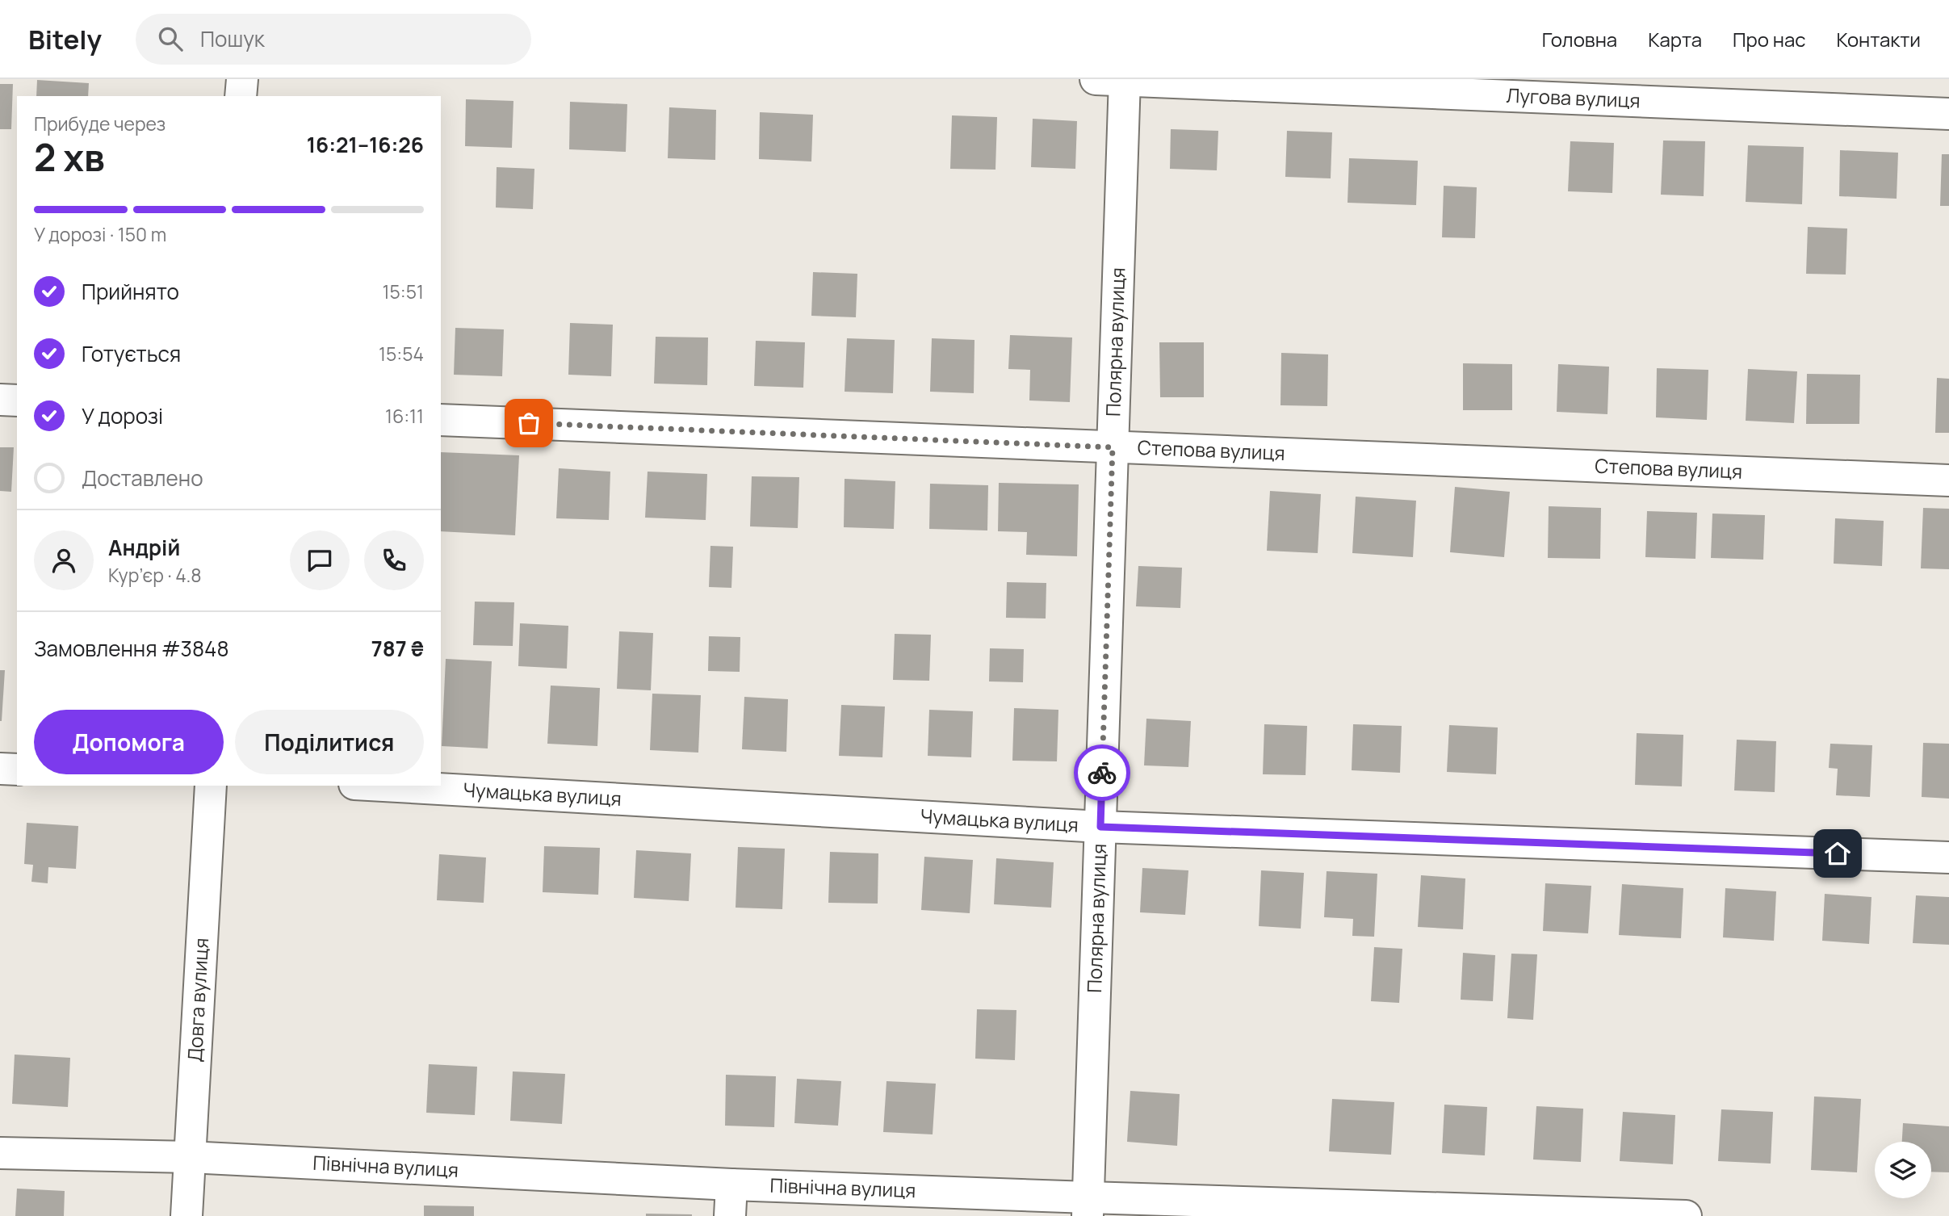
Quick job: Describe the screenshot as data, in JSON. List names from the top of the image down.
{
  "streets": {
    "street": [
      "Лугова вулиця",
      "Полярна вулиця",
      "Степова вулиця",
      "Чумацька вулиця",
      "Довга вулиця",
      "Північна вулиця"
    ]
  },
  "crossings": [
    ["Лугова вулиця", "Полярна вулиця"],
    ["Полярна вулиця", "Степова вулиця"],
    ["Полярна вулиця", "Чумацька вулиця"],
    ["Полярна вулиця", "Північна вулиця"],
    ["Довга вулиця", "Північна вулиця"]
  ],
  "page": {
    "header": "Bitely",
    "search": "Пошук",
    "nav": [
      "Головна",
      "Карта",
      "Про нас",
      "Контакти"
    ],
    "heading": ["2 хв", "Прибуде через", "16:21–16:26"],
    "panel": [
      "Андрій",
      "Кур’єр · 4.8",
      "Замовлення #3848",
      "787 ₴"
    ],
    "bar": "У дорозі · 150 m",
    "list": [
      ["Прийнято", "15:51"],
      ["Готується", "15:54"],
      ["У дорозі", "16:11"],
      "Доставлено"
    ],
    "buttons": ["Допомога", "Поділитися"]
  }
}
